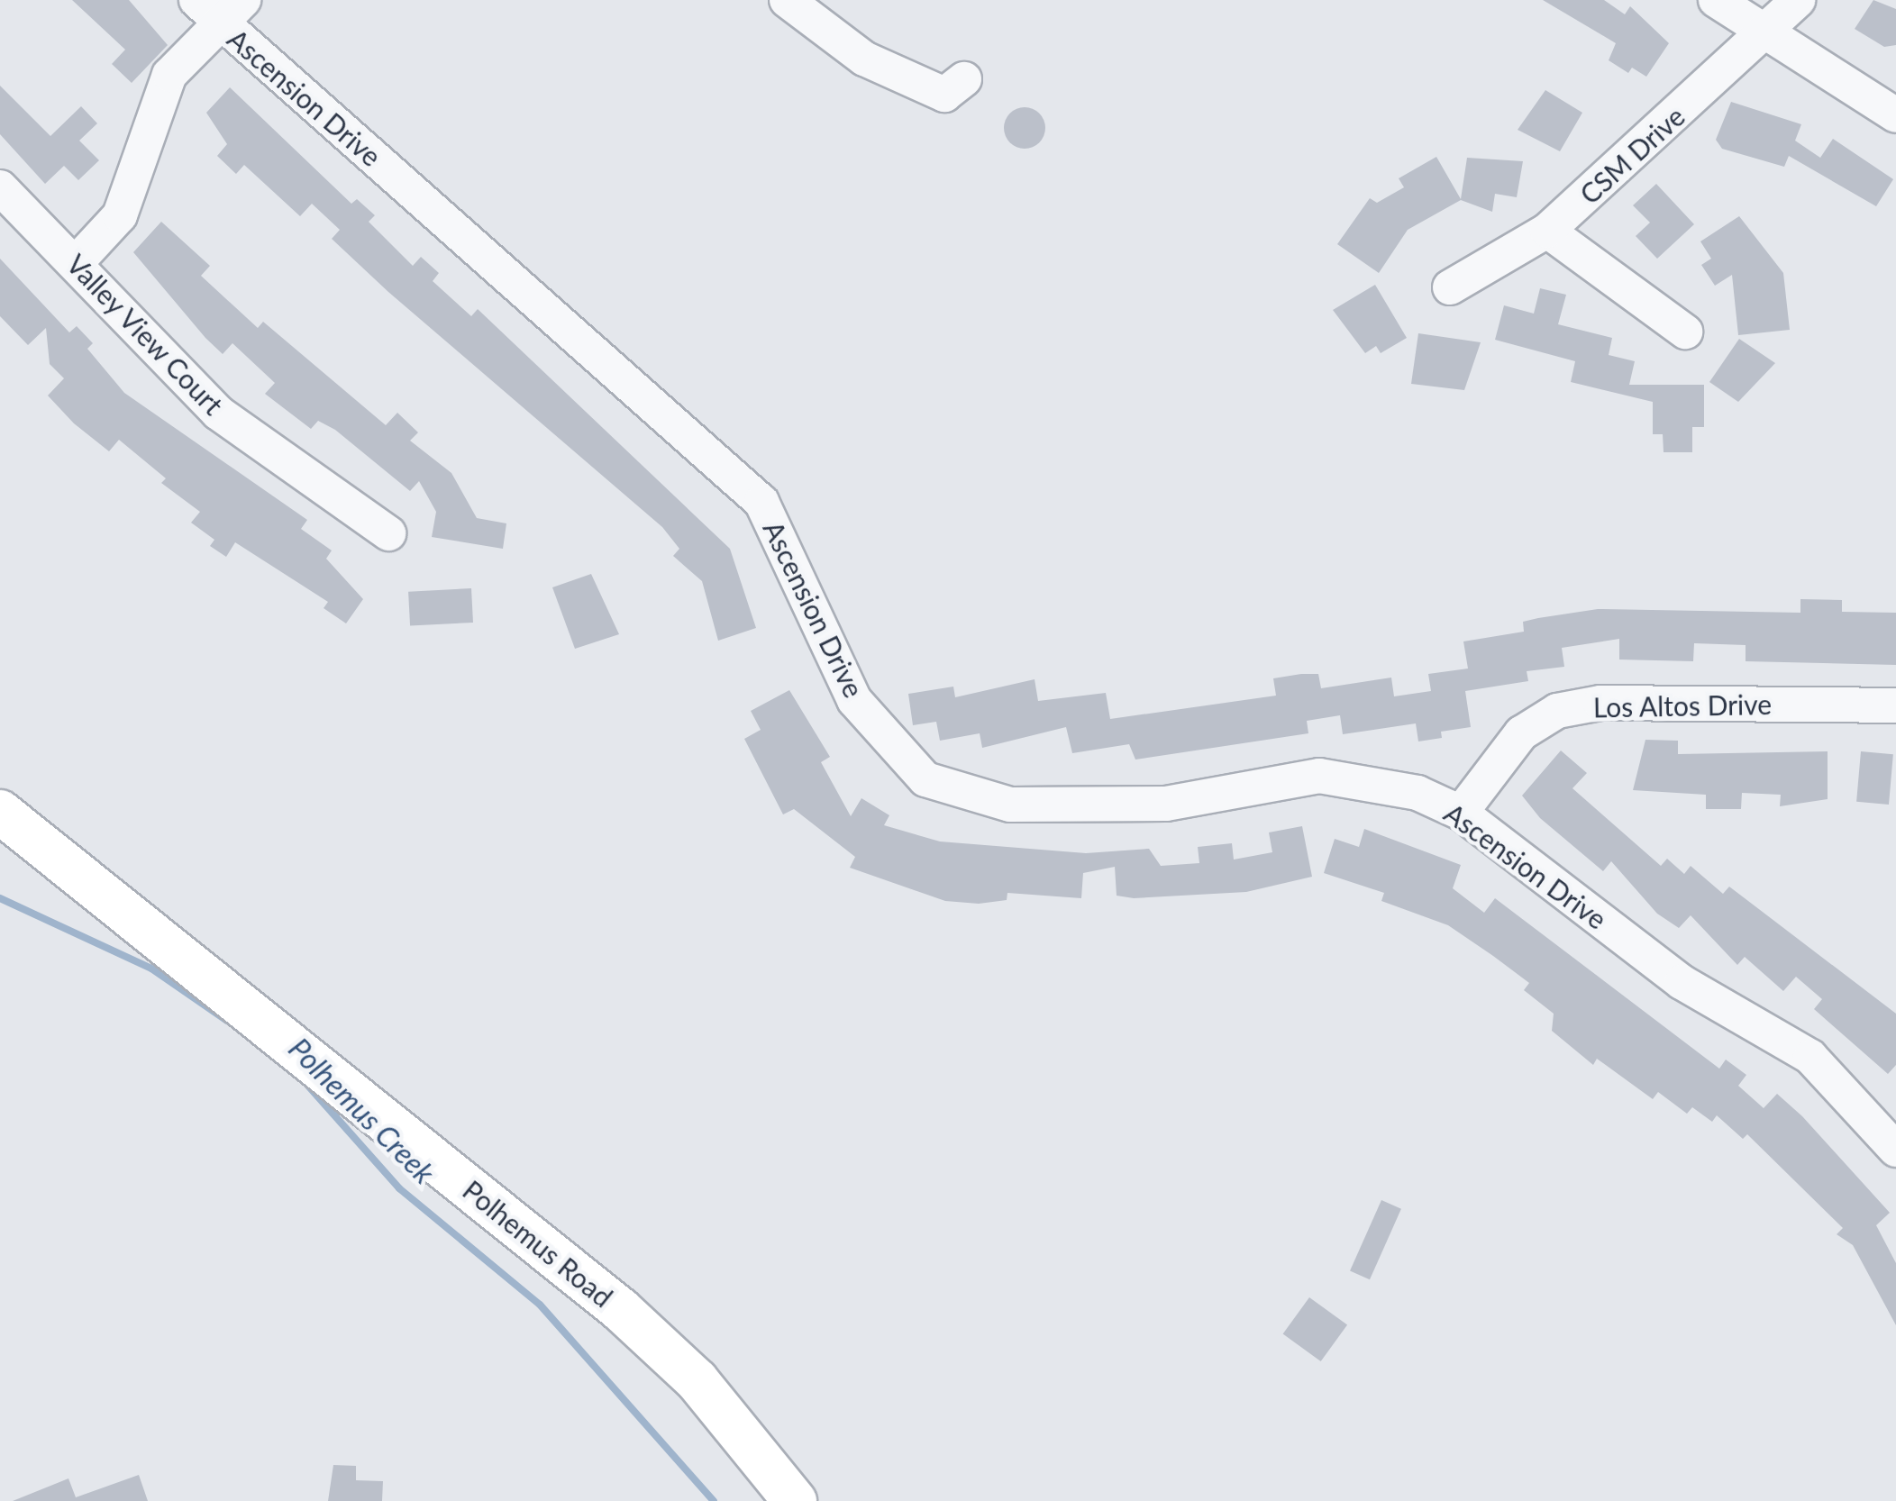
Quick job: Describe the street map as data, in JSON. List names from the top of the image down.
{
  "streets": {
    "main road": ["Polhemus Road"],
    "street": [
      "Ascension Drive",
      "CSM Drive",
      "Valley View Court",
      "Los Altos Drive"
    ]
  },
  "crossings": [
    ["Ascension Drive", "Los Altos Drive"]
  ],
  "water": ["Polhemus Creek"]
}
